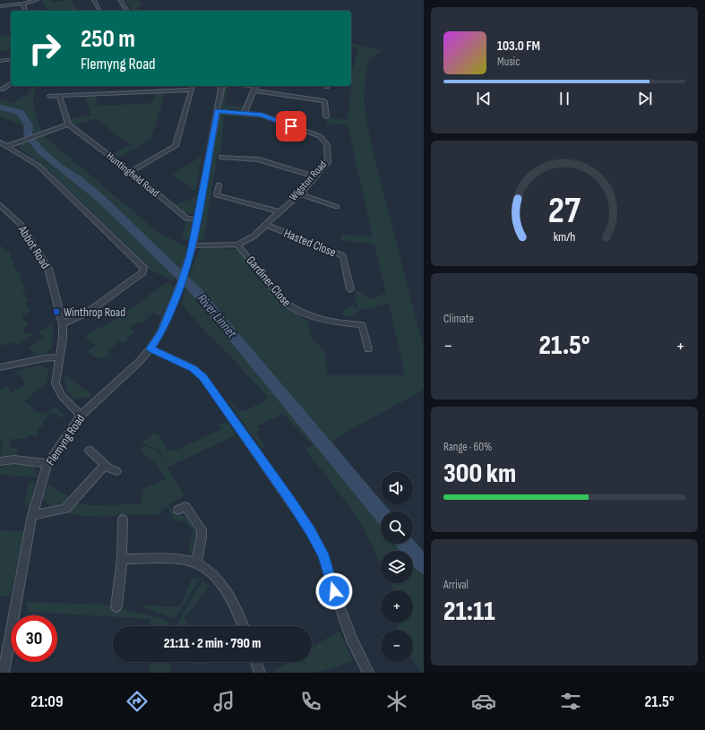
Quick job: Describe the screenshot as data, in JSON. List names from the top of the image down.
{
  "streets": {
    "street": [
      "Huntingfield Road",
      "Wigston Road",
      "Hasted Close",
      "Abbot Road",
      "Gardiner Close",
      "Flemyng Road"
    ]
  },
  "crossings": [
    ["Huntingfield Road", "Flemyng Road"],
    ["Wigston Road", "Hasted Close"],
    ["Wigston Road", "Gardiner Close"],
    ["Wigston Road", "Flemyng Road"],
    ["Abbot Road", "Flemyng Road"]
  ],
  "water": ["River Linnet"],
  "places": {
    "transit": ["Winthrop Road"]
  },
  "page": {
    "turn": ["250 m", "Flemyng Road"],
    "song": ["103.0 FM", "Music"],
    "tile": [
      "Climate",
      ["Range · 60%", "300 km"],
      ["Arrival", "21:11"]
    ],
    "heat": ["−", "21.5°", "+"],
    "map_buttons": ["+", "−"],
    "limit": "30",
    "trip": "21:11 · 2 min · 790 m",
    "tabs": ["21:09", "21.5°"],
    "gauge": ["27", "km/h"]
  }
}
